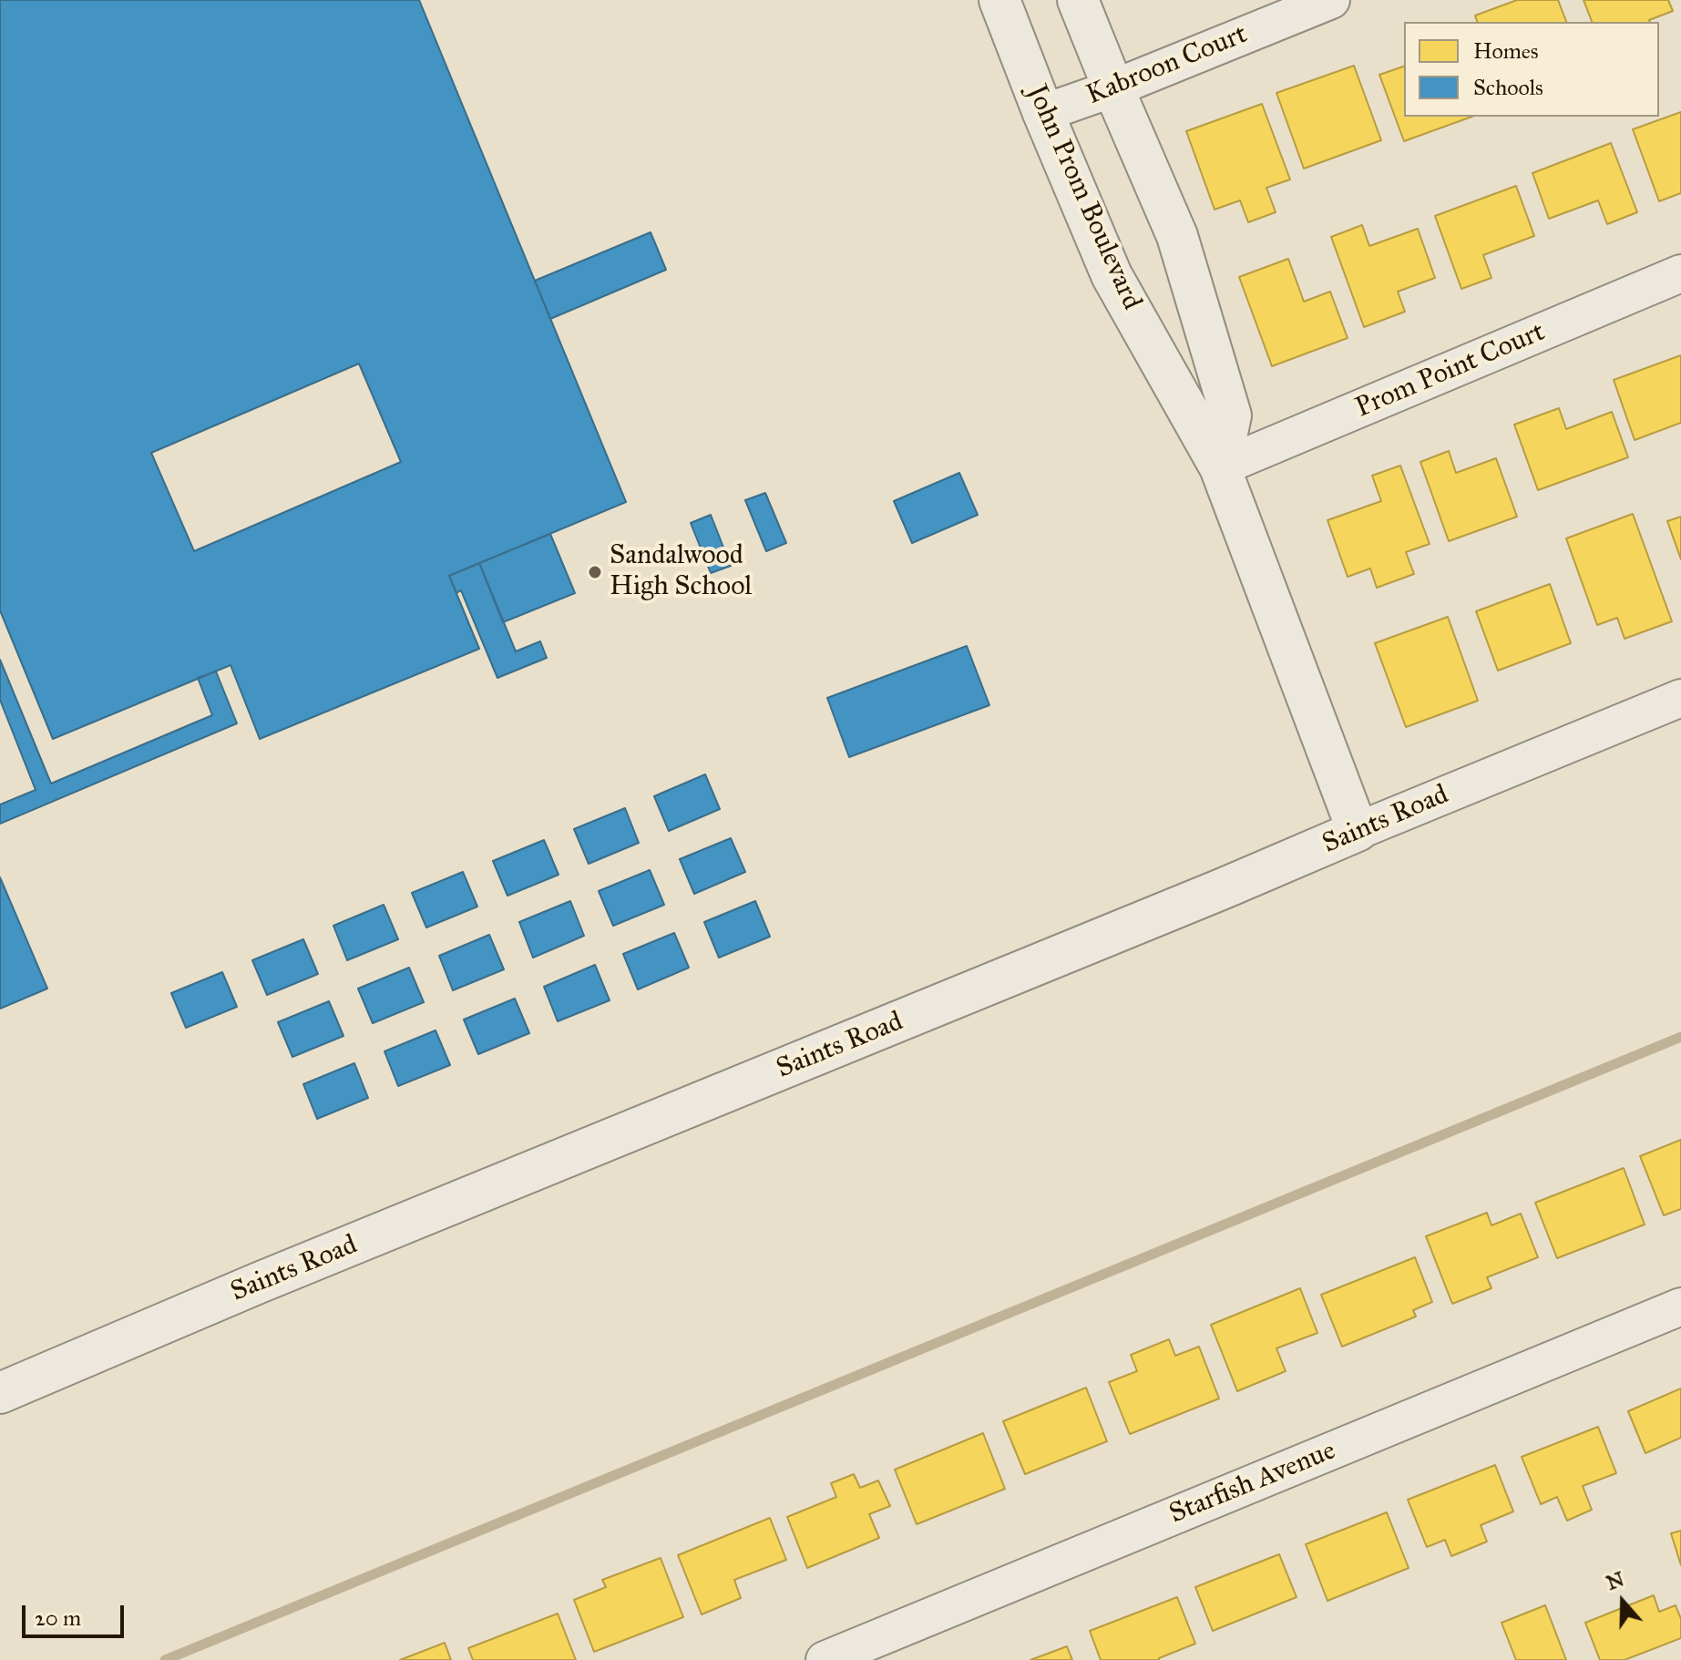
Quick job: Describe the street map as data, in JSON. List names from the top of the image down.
{
  "streets": {
    "street": [
      "Kabroon Court",
      "John Prom Boulevard",
      "Prom Point Court",
      "Saints Road",
      "Starfish Avenue"
    ]
  },
  "crossings": [
    ["Kabroon Court", "John Prom Boulevard"],
    ["John Prom Boulevard", "Prom Point Court"],
    ["John Prom Boulevard", "Saints Road"]
  ],
  "places": ["Sandalwood High School"],
  "legend": ["Homes", "Schools"],
  "scale_bar": "20 m",
  "north": "top"
}
